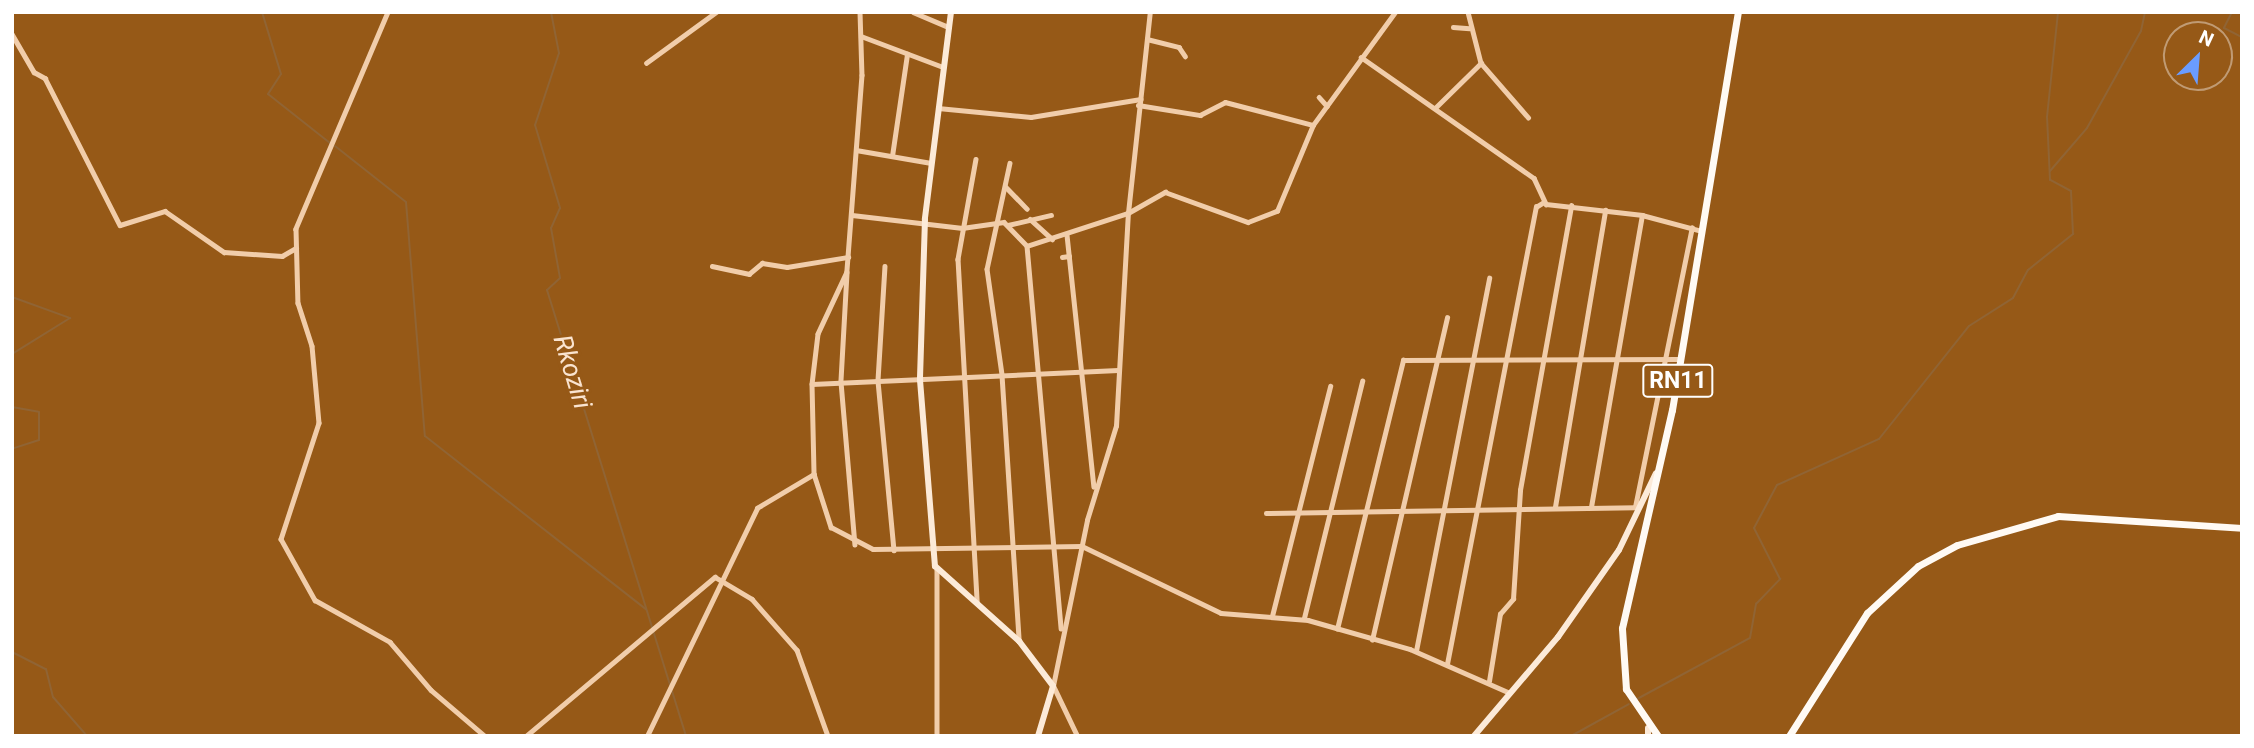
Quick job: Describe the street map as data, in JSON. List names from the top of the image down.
{
  "streets": {
    "main road": ["RN11"]
  },
  "water": ["Rkoziri"],
  "north": "top right"
}
